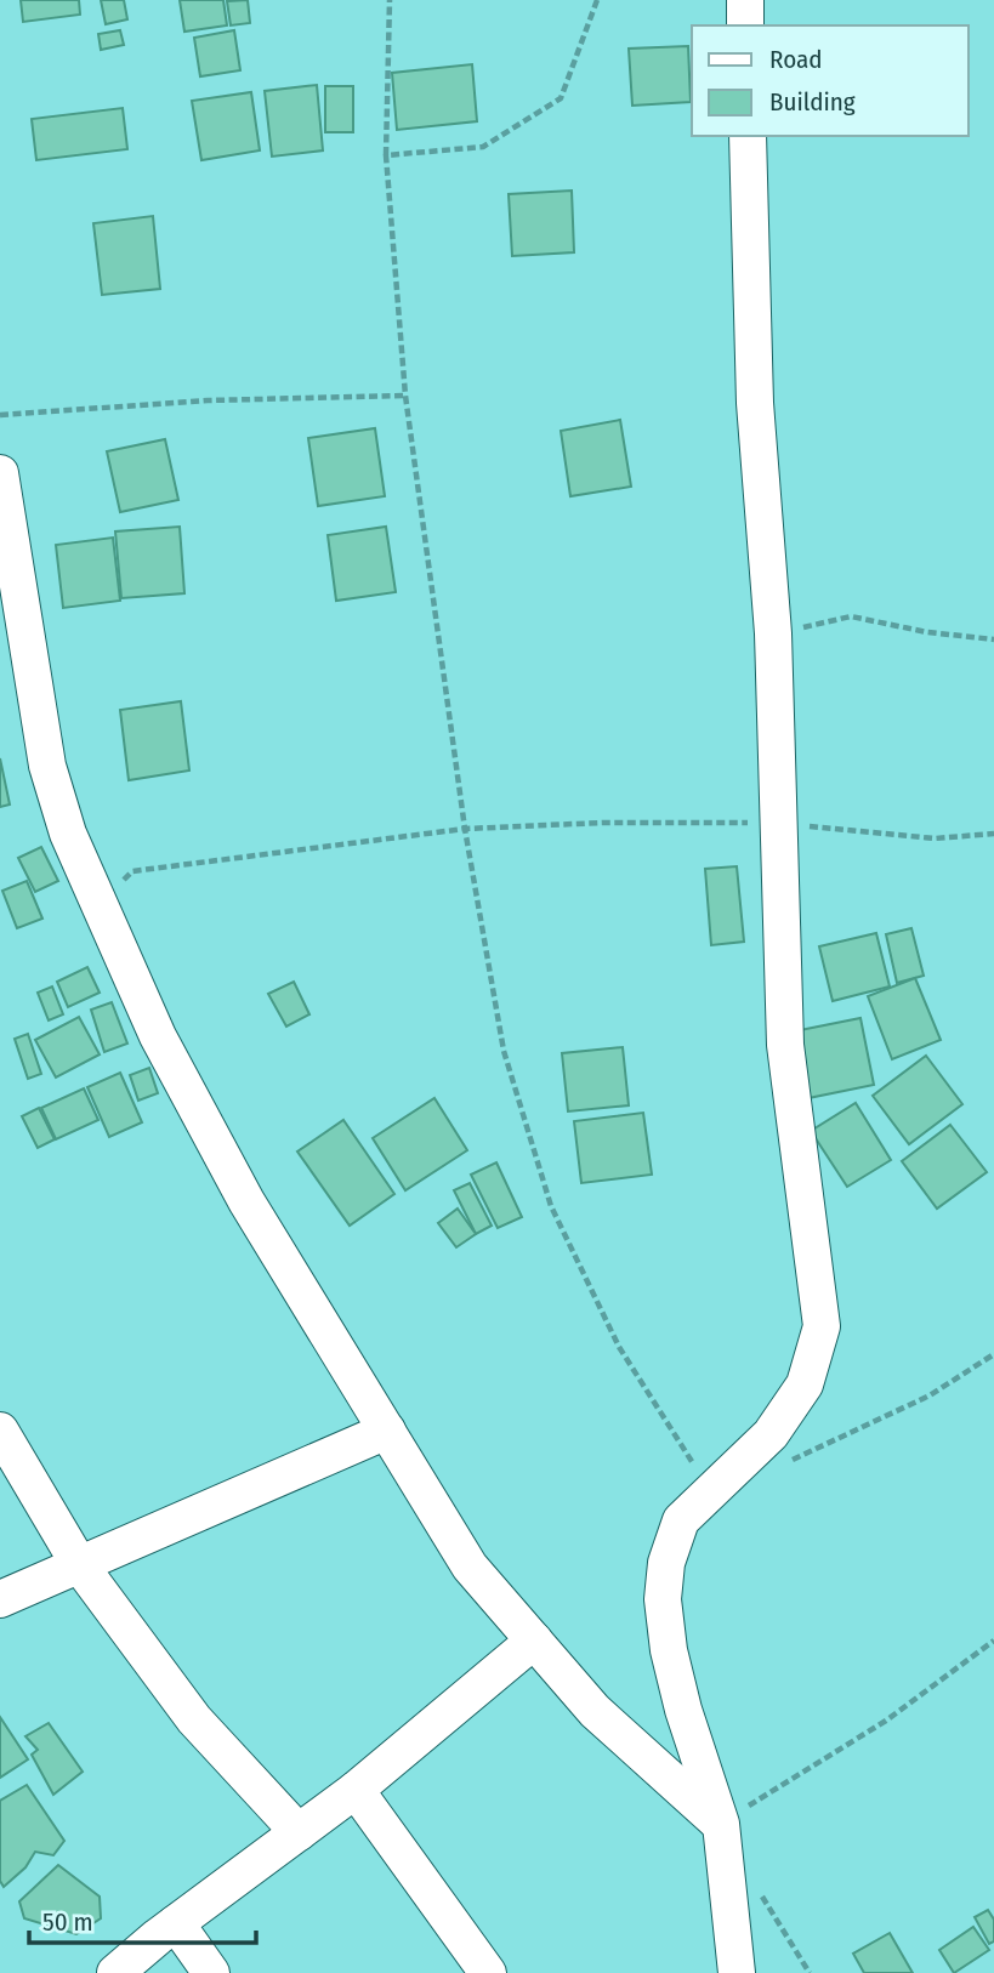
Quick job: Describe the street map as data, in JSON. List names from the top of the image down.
{
  "legend": ["Road", "Building"],
  "scale_bar": "50 m"
}
